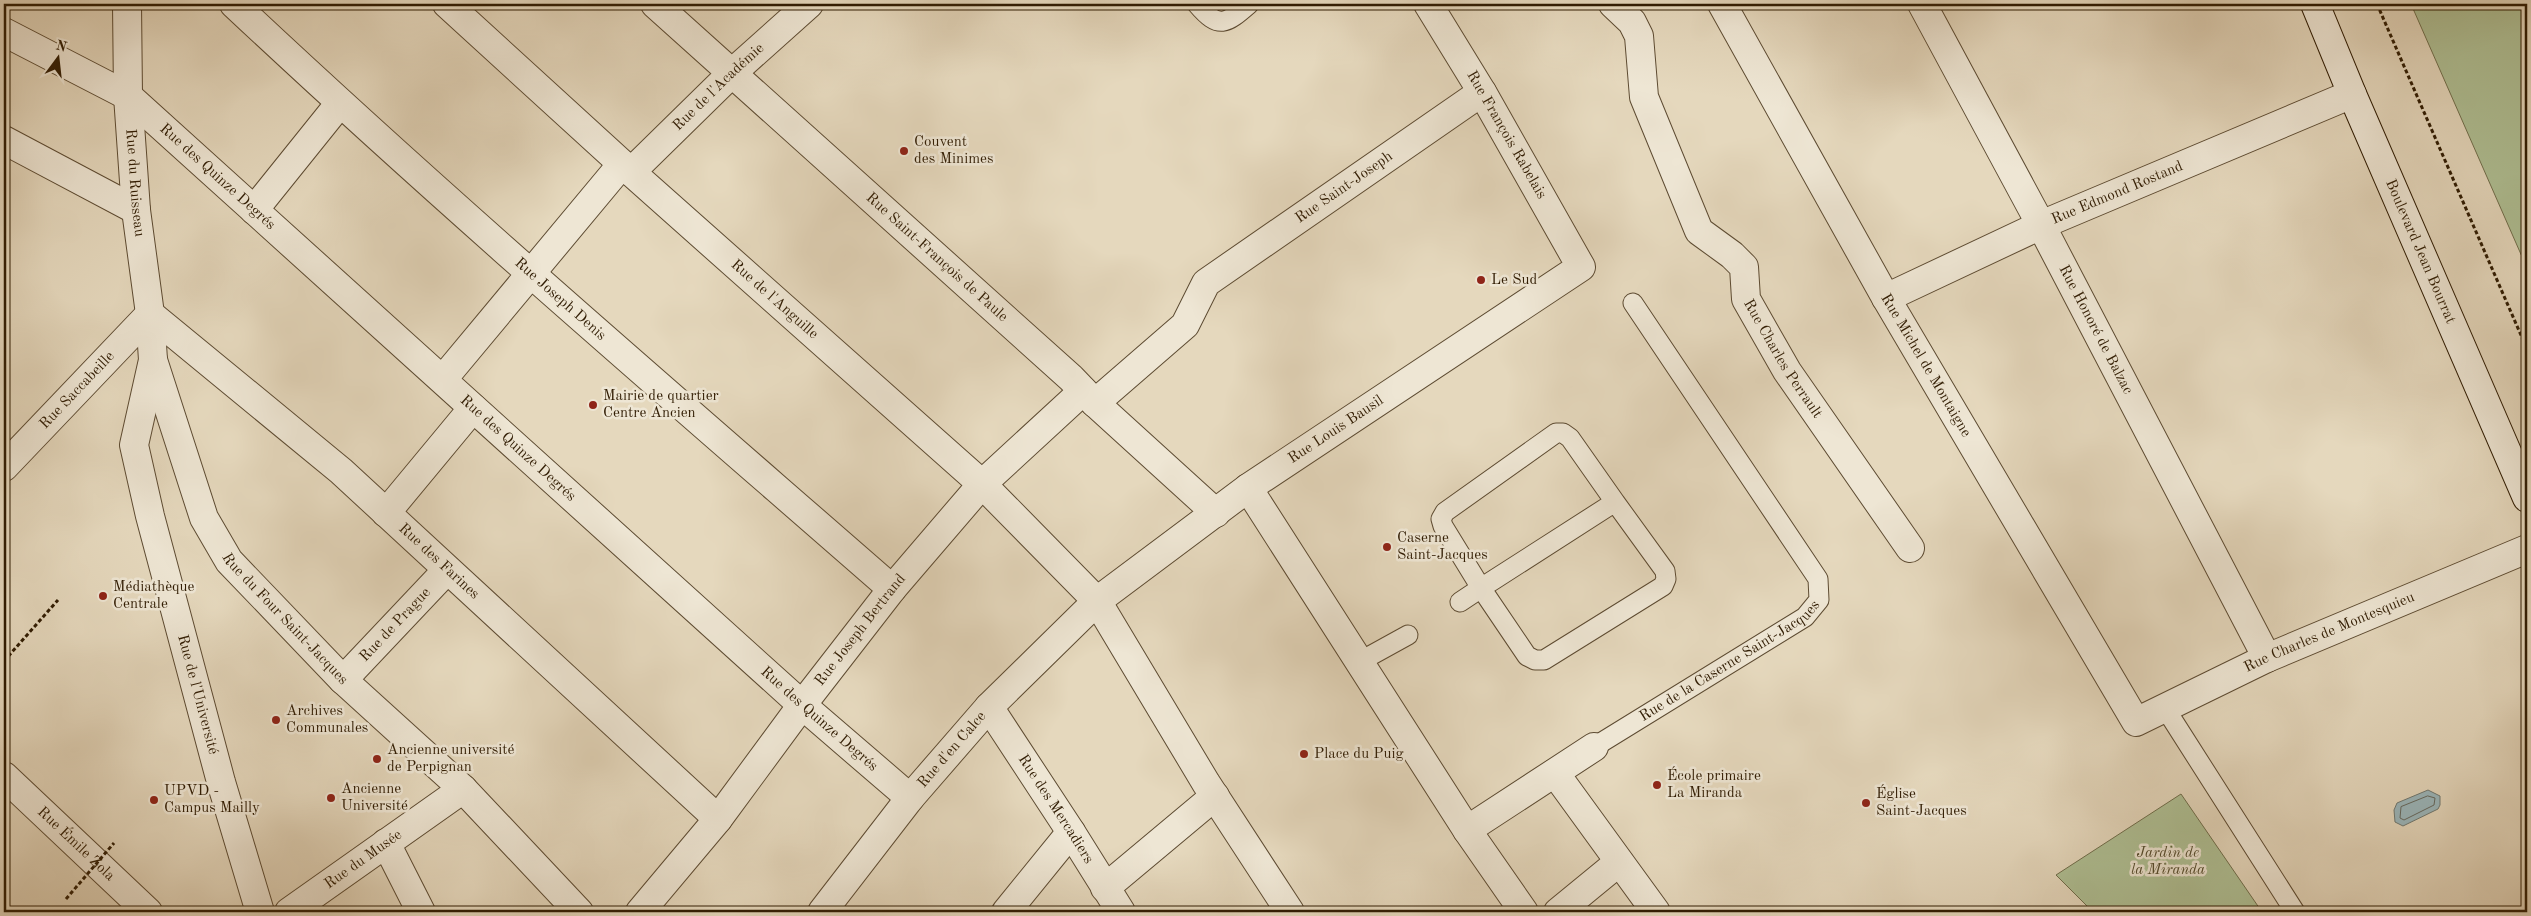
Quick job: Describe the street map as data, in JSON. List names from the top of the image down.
{
  "streets": {
    "street": [
      "Rue de l'Académie",
      "Rue François Rabelais",
      "Rue des Quinze Degrés",
      "Rue du Ruisseau",
      "Rue Saint-Joseph",
      "Rue Edmond Rostand",
      "Boulevard Jean Bourrat",
      "Rue Saint-François de Paule",
      "Rue Joseph Denis",
      "Rue de l'Anguille",
      "Rue Honoré de Balzac",
      "Rue Charles Perrault",
      "Rue Michel de Montaigne",
      "Rue Saccabeille",
      "Rue Louis Bausil",
      "Rue des Farines",
      "Rue du Four Saint-Jacques",
      "Rue de Prague",
      "Rue Joseph Bertrand",
      "Rue Charles de Montesquieu",
      "Rue de la Caserne Saint-Jacques",
      "Rue de l'Université",
      "Rue d'en Calce",
      "Rue des Mercadiers",
      "Rue Émile Zola",
      "Rue du Musée"
    ]
  },
  "crossings": [
    ["Rue de l'Académie", "Rue des Quinze Degrés"],
    ["Rue de l'Académie", "Rue Saint-François de Paule"],
    ["Rue de l'Académie", "Rue Joseph Denis"],
    ["Rue de l'Académie", "Rue de l'Anguille"],
    ["Rue François Rabelais", "Rue Saint-Joseph"],
    ["Rue François Rabelais", "Rue Louis Bausil"],
    ["Rue des Quinze Degrés", "Rue du Ruisseau"],
    ["Rue des Quinze Degrés", "Rue Joseph Bertrand"],
    ["Rue des Quinze Degrés", "Rue d'en Calce"],
    ["Rue du Ruisseau", "Rue Saccabeille"],
    ["Rue du Ruisseau", "Rue des Farines"],
    ["Rue du Ruisseau", "Rue du Four Saint-Jacques"],
    ["Rue du Ruisseau", "Rue de l'Université"],
    ["Rue Saint-Joseph", "Rue Joseph Bertrand"],
    ["Rue Edmond Rostand", "Boulevard Jean Bourrat"],
    ["Rue Edmond Rostand", "Rue Honoré de Balzac"],
    ["Rue Edmond Rostand", "Rue Michel de Montaigne"],
    ["Rue Saint-François de Paule", "Rue Louis Bausil"],
    ["Rue Saint-François de Paule", "Rue Joseph Bertrand"],
    ["Rue Joseph Denis", "Rue Joseph Bertrand"],
    ["Rue de l'Anguille", "Rue Louis Bausil"],
    ["Rue de l'Anguille", "Rue Joseph Bertrand"],
    ["Rue de l'Anguille", "Rue d'en Calce"],
    ["Rue Honoré de Balzac", "Rue Charles de Montesquieu"],
    ["Rue Michel de Montaigne", "Rue Charles de Montesquieu"],
    ["Rue Saccabeille", "Rue des Farines"],
    ["Rue Louis Bausil", "Rue d'en Calce"],
    ["Rue des Farines", "Rue de Prague"],
    ["Rue des Farines", "Rue Joseph Bertrand"],
    ["Rue du Four Saint-Jacques", "Rue de Prague"],
    ["Rue du Four Saint-Jacques", "Rue de l'Université"],
    ["Rue du Four Saint-Jacques", "Rue du Musée"],
    ["Rue d'en Calce", "Rue des Mercadiers"]
  ],
  "parks": ["Jardin de la Miranda"],
  "places": [
    "Couvent des Minimes",
    "Le Sud",
    "Mairie de quartier Centre Ancien",
    "Caserne Saint-Jacques",
    "Médiathèque Centrale",
    "Archives Communales",
    "Place du Puig",
    "Ancienne université de Perpignan",
    "École primaire La Miranda",
    "Ancienne Université",
    "UPVD - Campus Mailly",
    "Église Saint-Jacques"
  ],
  "north": "top"
}
